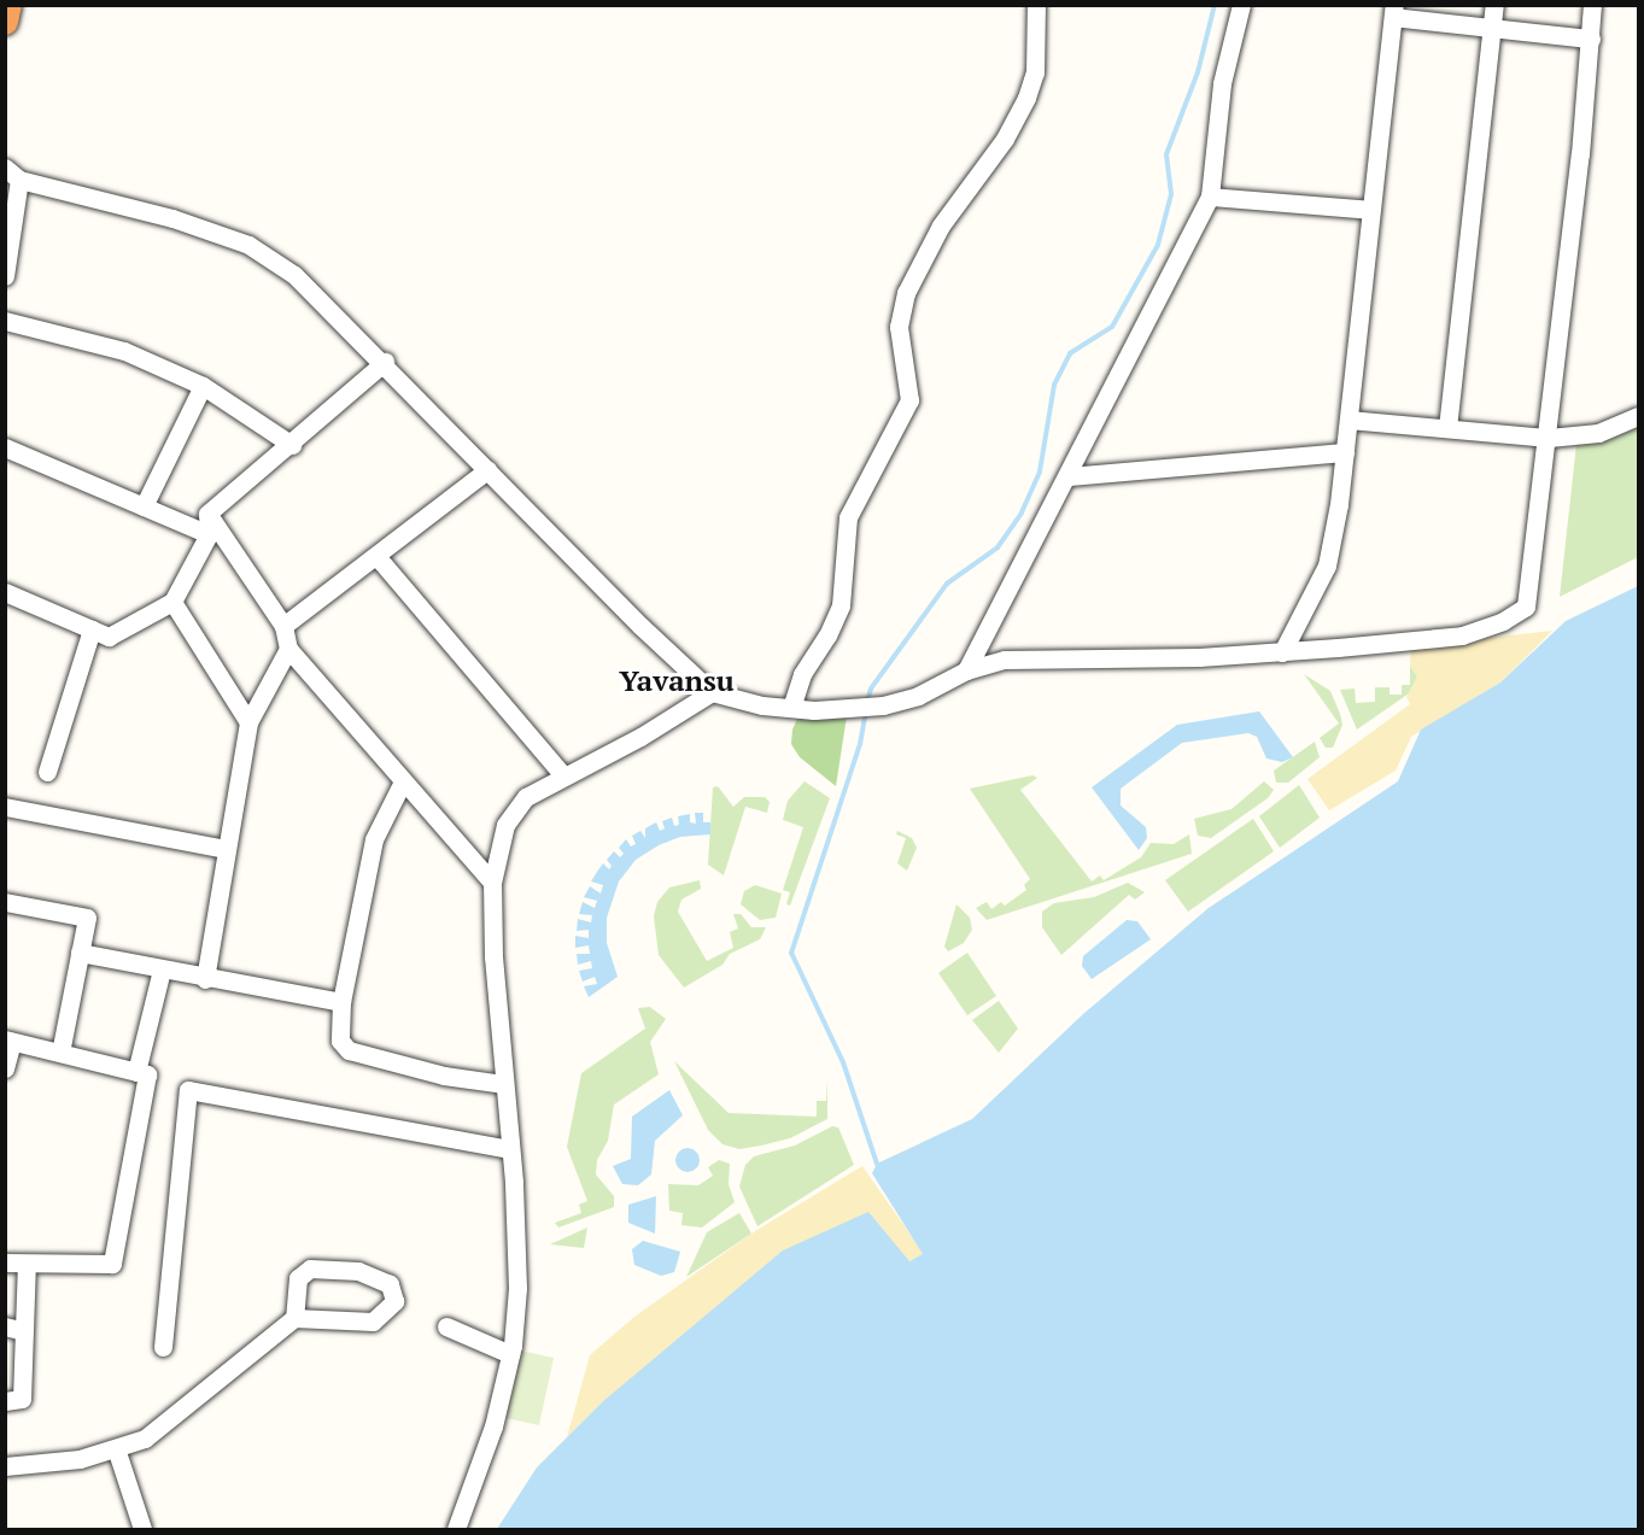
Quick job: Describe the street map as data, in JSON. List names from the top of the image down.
{
  "districts": ["Yavansu"]
}
